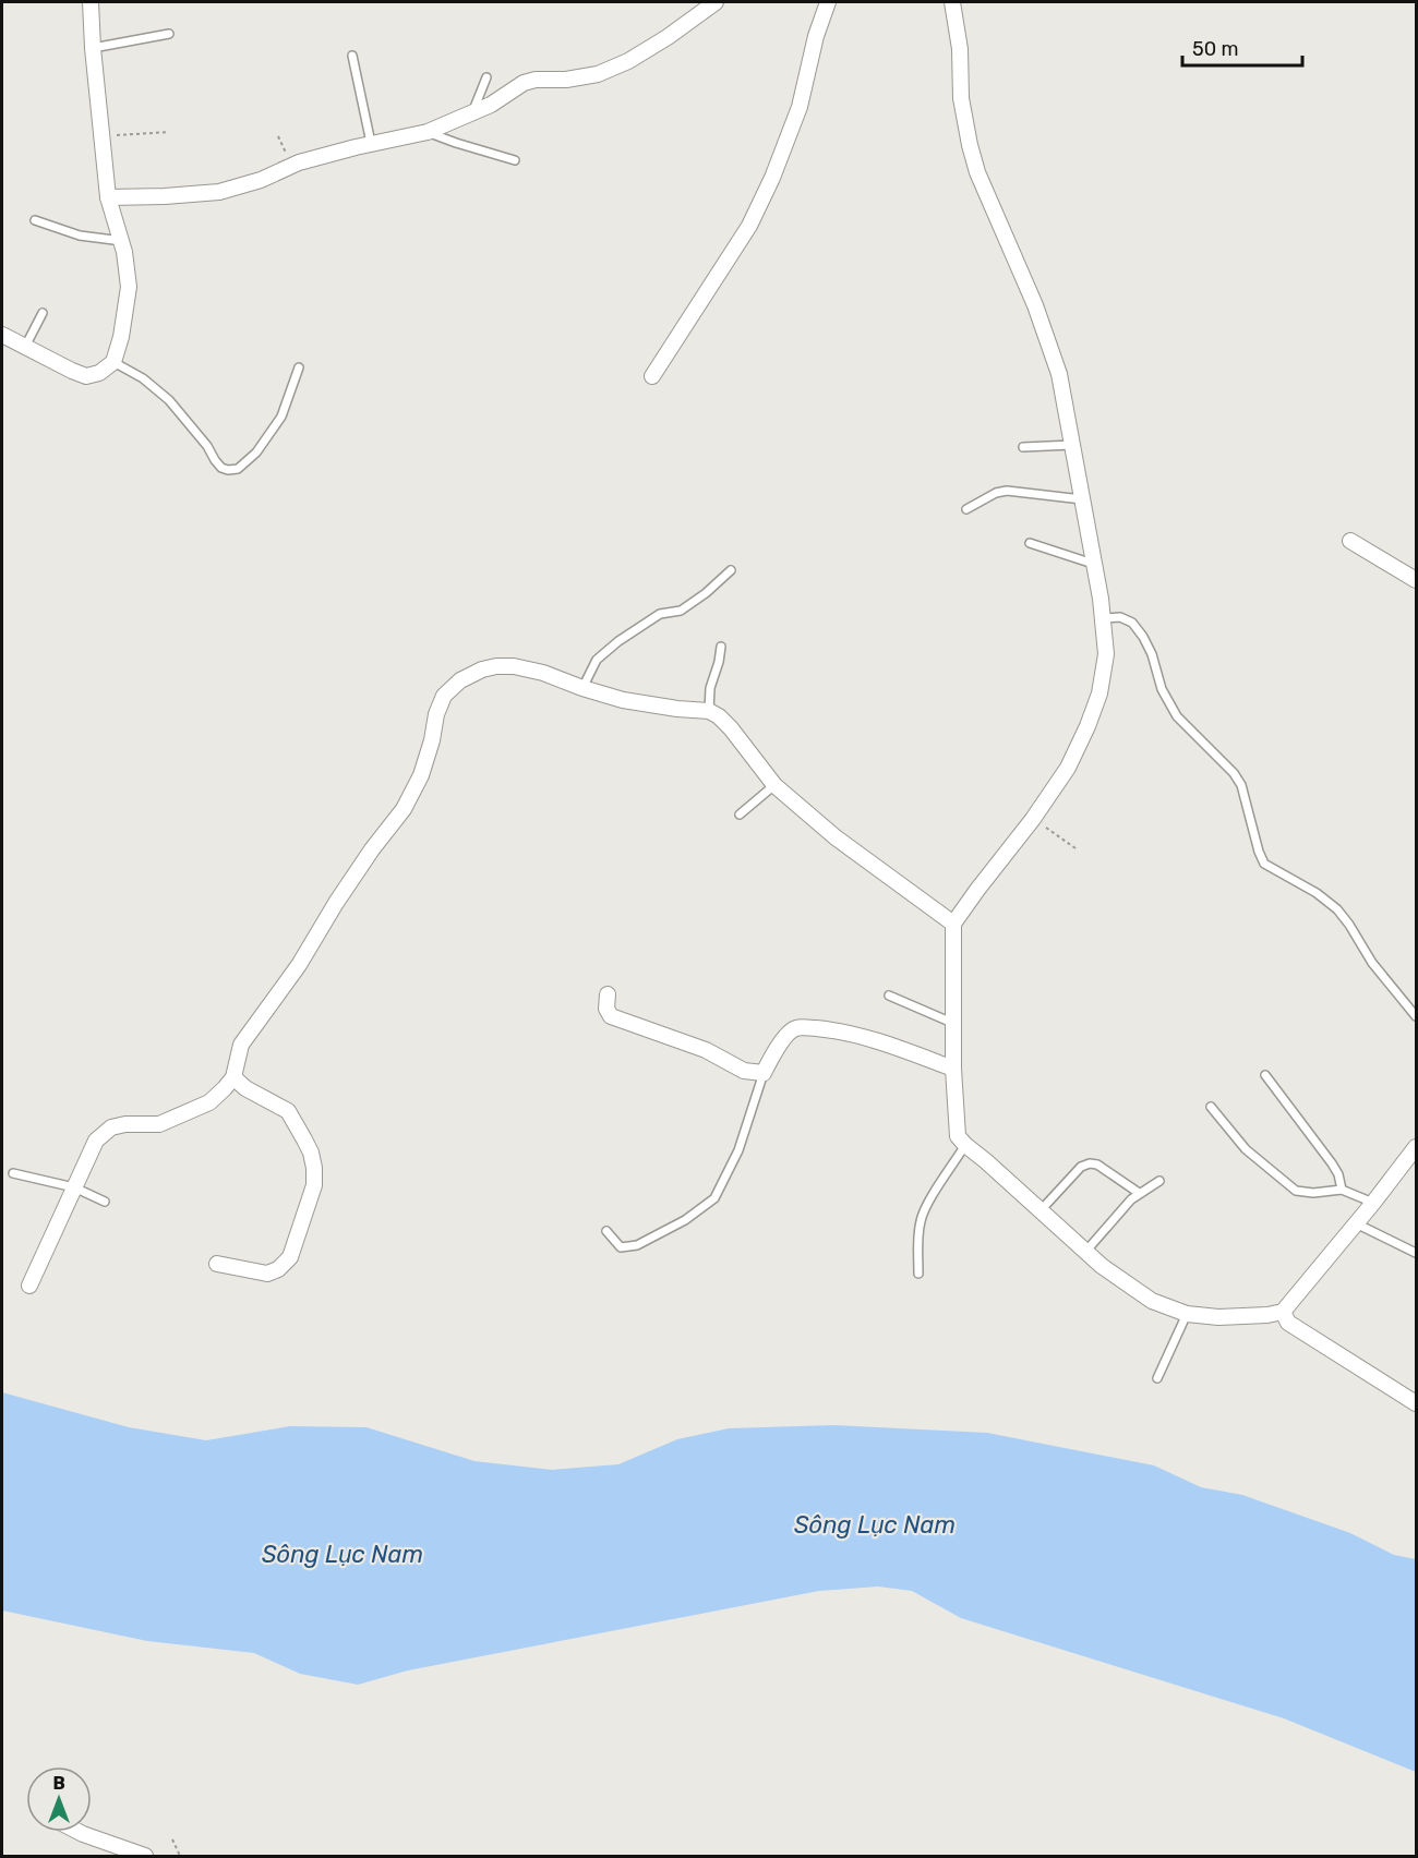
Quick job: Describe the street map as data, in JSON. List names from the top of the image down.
{
  "water": ["Sông Lục Nam"],
  "scale_bar": "50 m",
  "north": "top"
}
